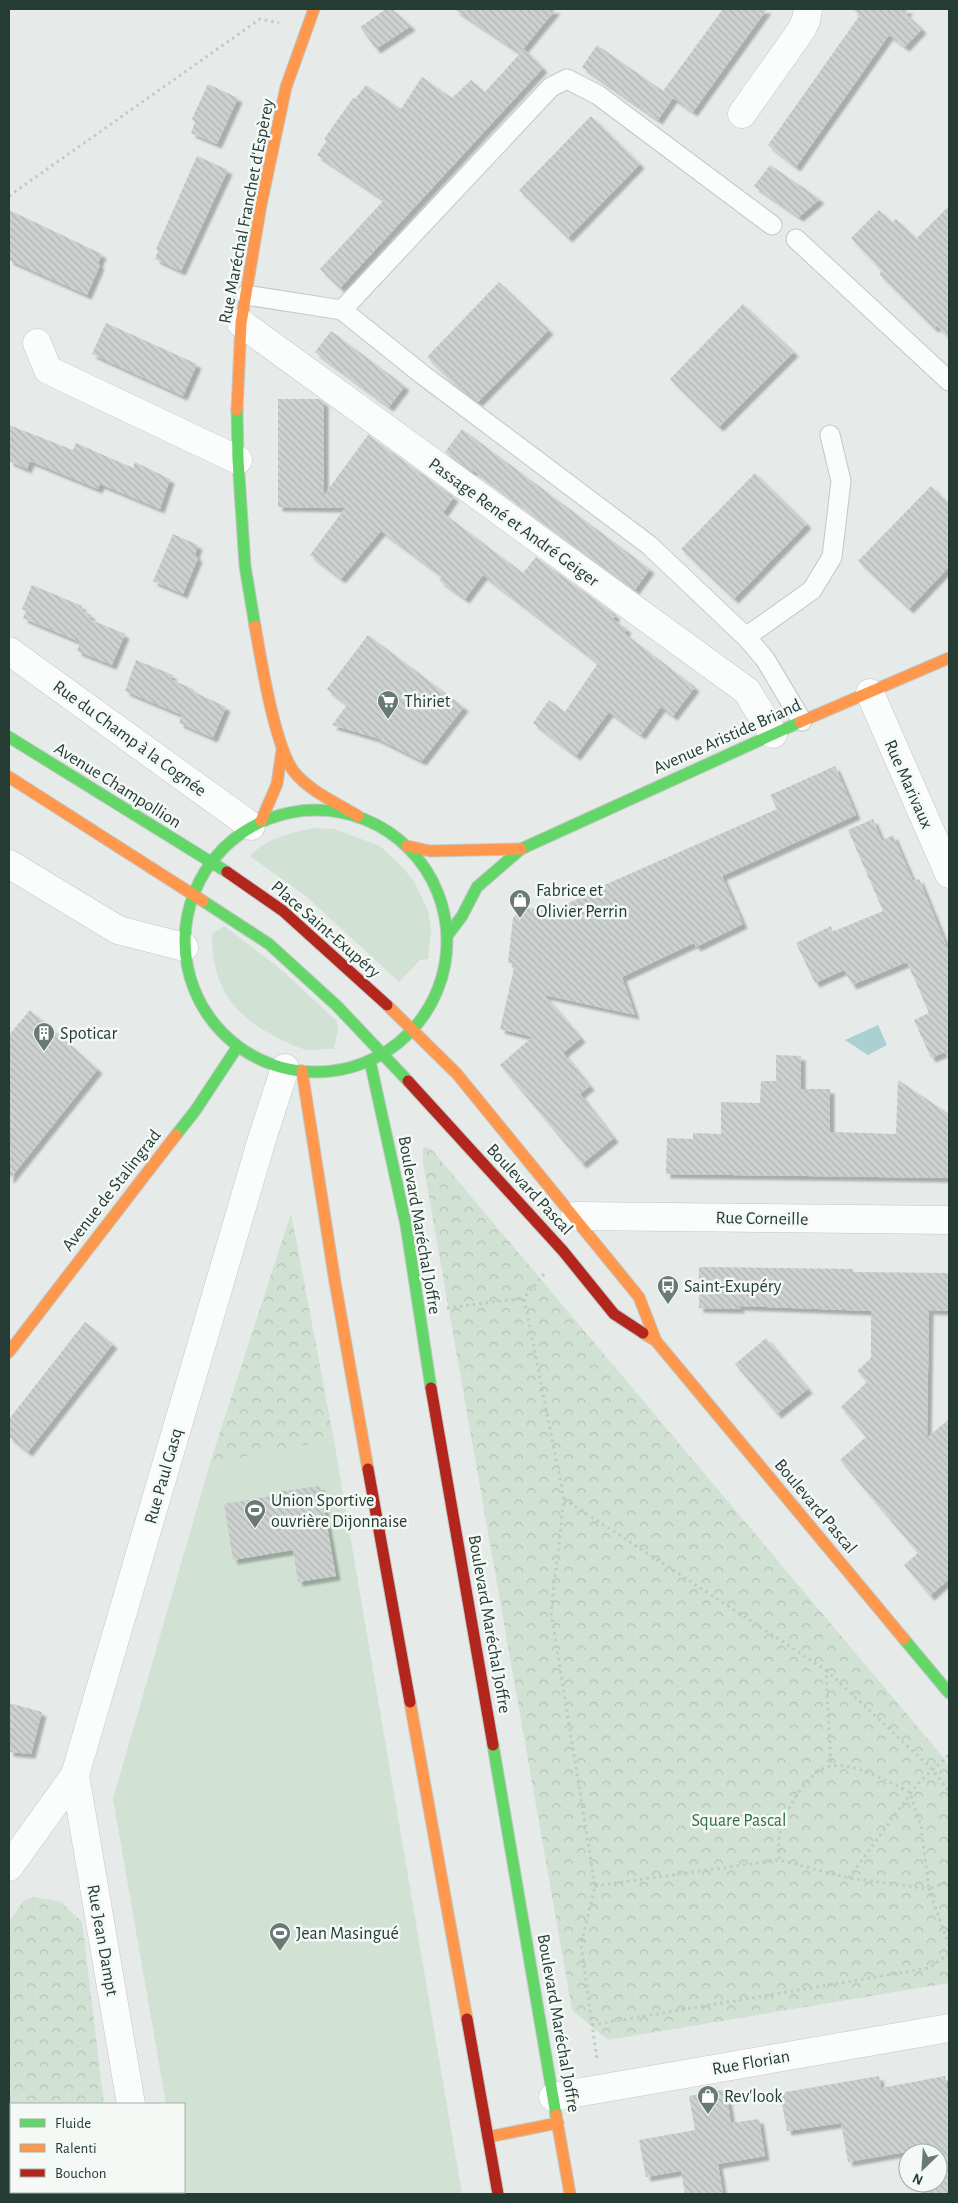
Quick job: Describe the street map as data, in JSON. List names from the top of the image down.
{
  "streets": {
    "main road": [
      "Rue Maréchal Franchet d'Espèrey",
      "Avenue Aristide Briand",
      "Avenue Champollion",
      "Place Saint-Exupéry",
      "Boulevard Pascal",
      "Avenue de Stalingrad",
      "Boulevard Maréchal Joffre"
    ],
    "street": [
      "Passage René et André Geiger",
      "Rue du Champ à la Cognée",
      "Rue Marivaux",
      "Rue Corneille",
      "Rue Paul Gasq",
      "Rue Jean Dampt",
      "Rue Florian"
    ]
  },
  "crossings": [
    ["Rue Maréchal Franchet d'Espèrey", "Passage René et André Geiger"],
    ["Rue Maréchal Franchet d'Espèrey", "Rue du Champ à la Cognée"],
    ["Passage René et André Geiger", "Avenue Aristide Briand"],
    ["Avenue Aristide Briand", "Rue Marivaux"],
    ["Avenue Champollion", "Place Saint-Exupéry"],
    ["Place Saint-Exupéry", "Boulevard Pascal"],
    ["Boulevard Pascal", "Rue Corneille"],
    ["Boulevard Maréchal Joffre", "Rue Florian"],
    ["Rue Paul Gasq", "Rue Jean Dampt"]
  ],
  "parks": ["Square Pascal"],
  "places": {
    "supermarket": ["Thiriet"],
    "shop": ["Fabrice et Olivier Perrin", "Rev'look"],
    "building": ["Spoticar"],
    "bus stop": ["Saint-Exupéry"],
    "sports": ["Union Sportive ouvrière Dijonnaise", "Jean Masingué"]
  },
  "legend": ["Fluide", "Ralenti", "Bouchon"],
  "north": "bottom left"
}
